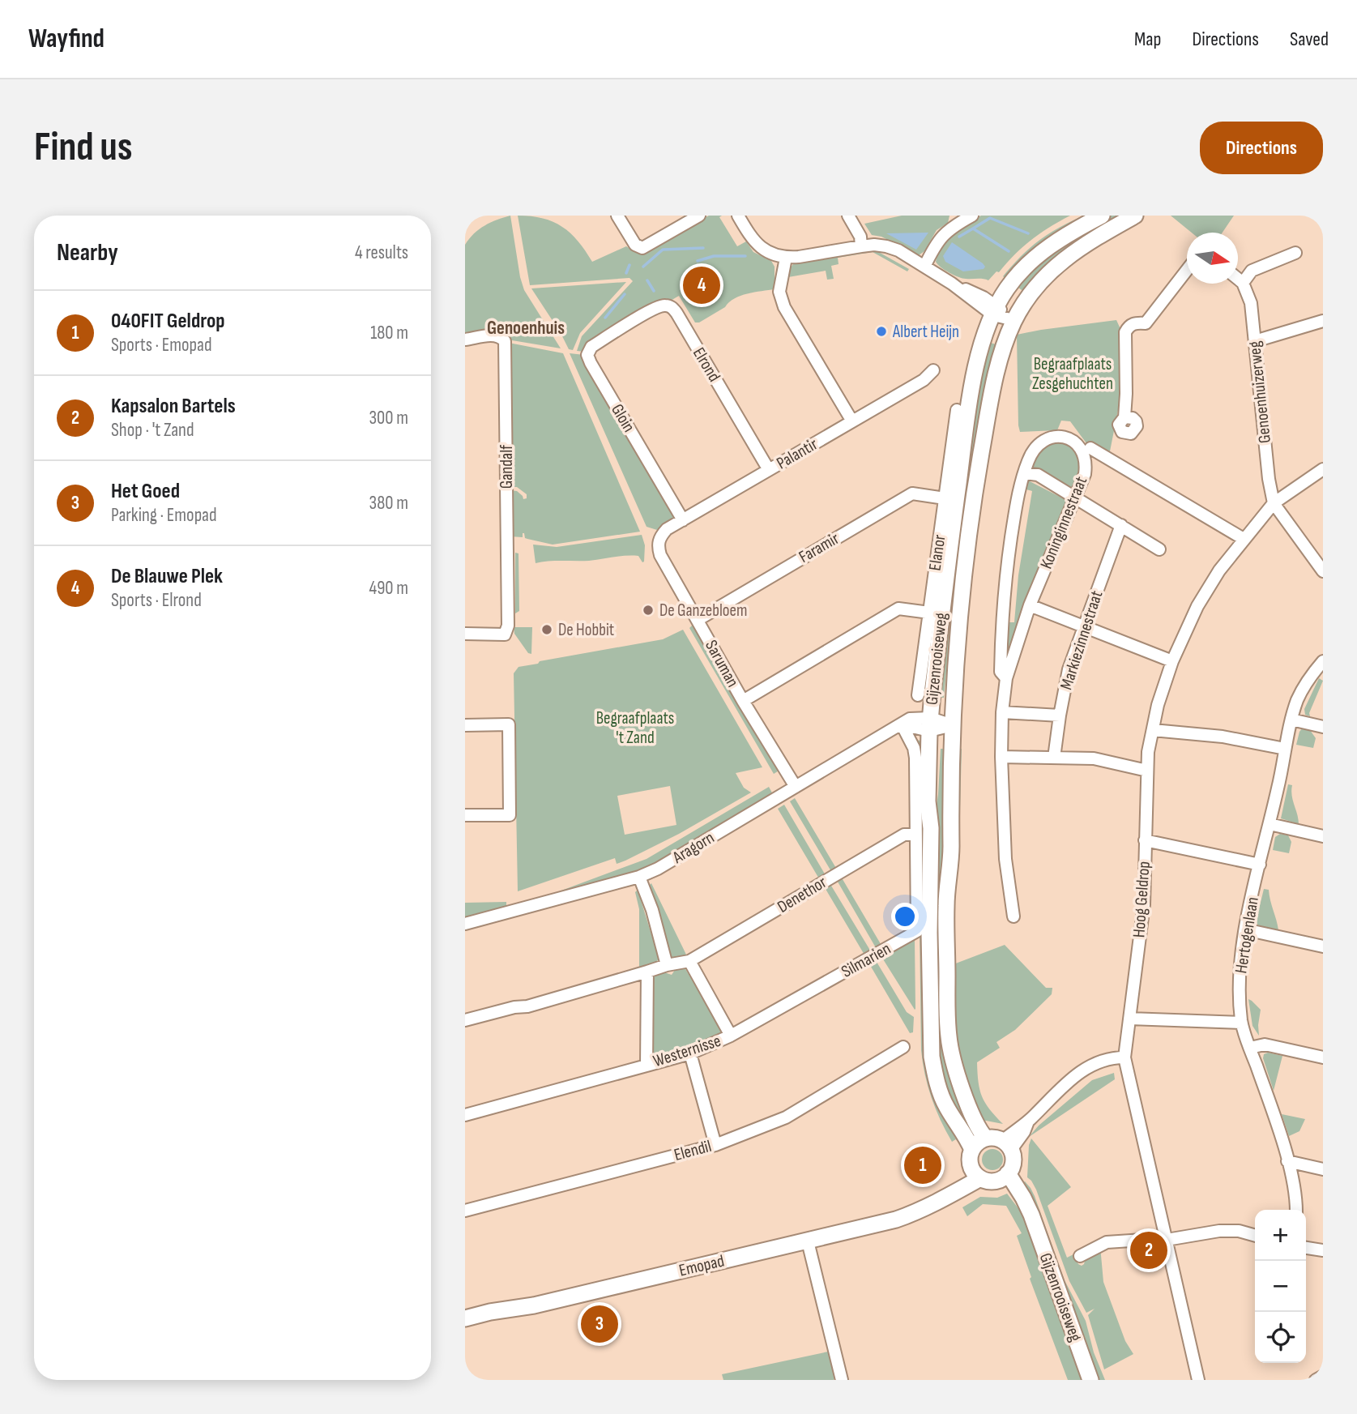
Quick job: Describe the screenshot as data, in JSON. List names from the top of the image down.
{
  "streets": {
    "main road": ["Gijzenrooiseweg", "Emopad"],
    "street": [
      "Elrond",
      "Genoenhuizerweg",
      "Gloin",
      "Palantir",
      "Gandalf",
      "Koninginnestraat",
      "Faramir",
      "Elanor",
      "Markiezinnestraat",
      "Saruman",
      "Aragorn",
      "Denethor",
      "Hoog Geldrop",
      "Hertogenlaan",
      "Silmarien",
      "Westernisse",
      "Elendil"
    ]
  },
  "crossings": [
    ["Elrond", "Gloin"],
    ["Elrond", "Palantir"],
    ["Genoenhuizerweg", "Hoog Geldrop"],
    ["Gloin", "Palantir"],
    ["Palantir", "Saruman"],
    ["Faramir", "Elanor"],
    ["Faramir", "Saruman"],
    ["Gijzenrooiseweg", "Aragorn"],
    ["Gijzenrooiseweg", "Emopad"],
    ["Saruman", "Aragorn"],
    ["Denethor", "Silmarien"],
    ["Denethor", "Westernisse"],
    ["Silmarien", "Westernisse"]
  ],
  "districts": ["Genoenhuis"],
  "parks": ["Begraafplaats Zesgehuchten", "Begraafplaats 't Zand"],
  "places": ["Albert Heijn", "De Ganzebloem", "De Hobbit"],
  "north": "right",
  "page": {
    "header": "Wayfind",
    "nav": ["Map", "Directions", "Saved"],
    "buttons": "Directions",
    "title": "Find us",
    "heading": ["Nearby", "4 results"],
    "pins": [
      "4",
      "1",
      "2",
      "3"
    ],
    "list": [
      {
        "mark": "1",
        "name": "040FIT Geldrop",
        "note": "Sports · Emopad",
        "value": "180 m"
      },
      {
        "mark": "2",
        "name": "Kapsalon Bartels",
        "note": "Shop · 't Zand",
        "value": "300 m"
      },
      {
        "mark": "3",
        "name": "Het Goed",
        "note": "Parking · Emopad",
        "value": "380 m"
      },
      {
        "mark": "4",
        "name": "De Blauwe Plek",
        "note": "Sports · Elrond",
        "value": "490 m"
      }
    ],
    "map_buttons": ["+", "−"]
  }
}
